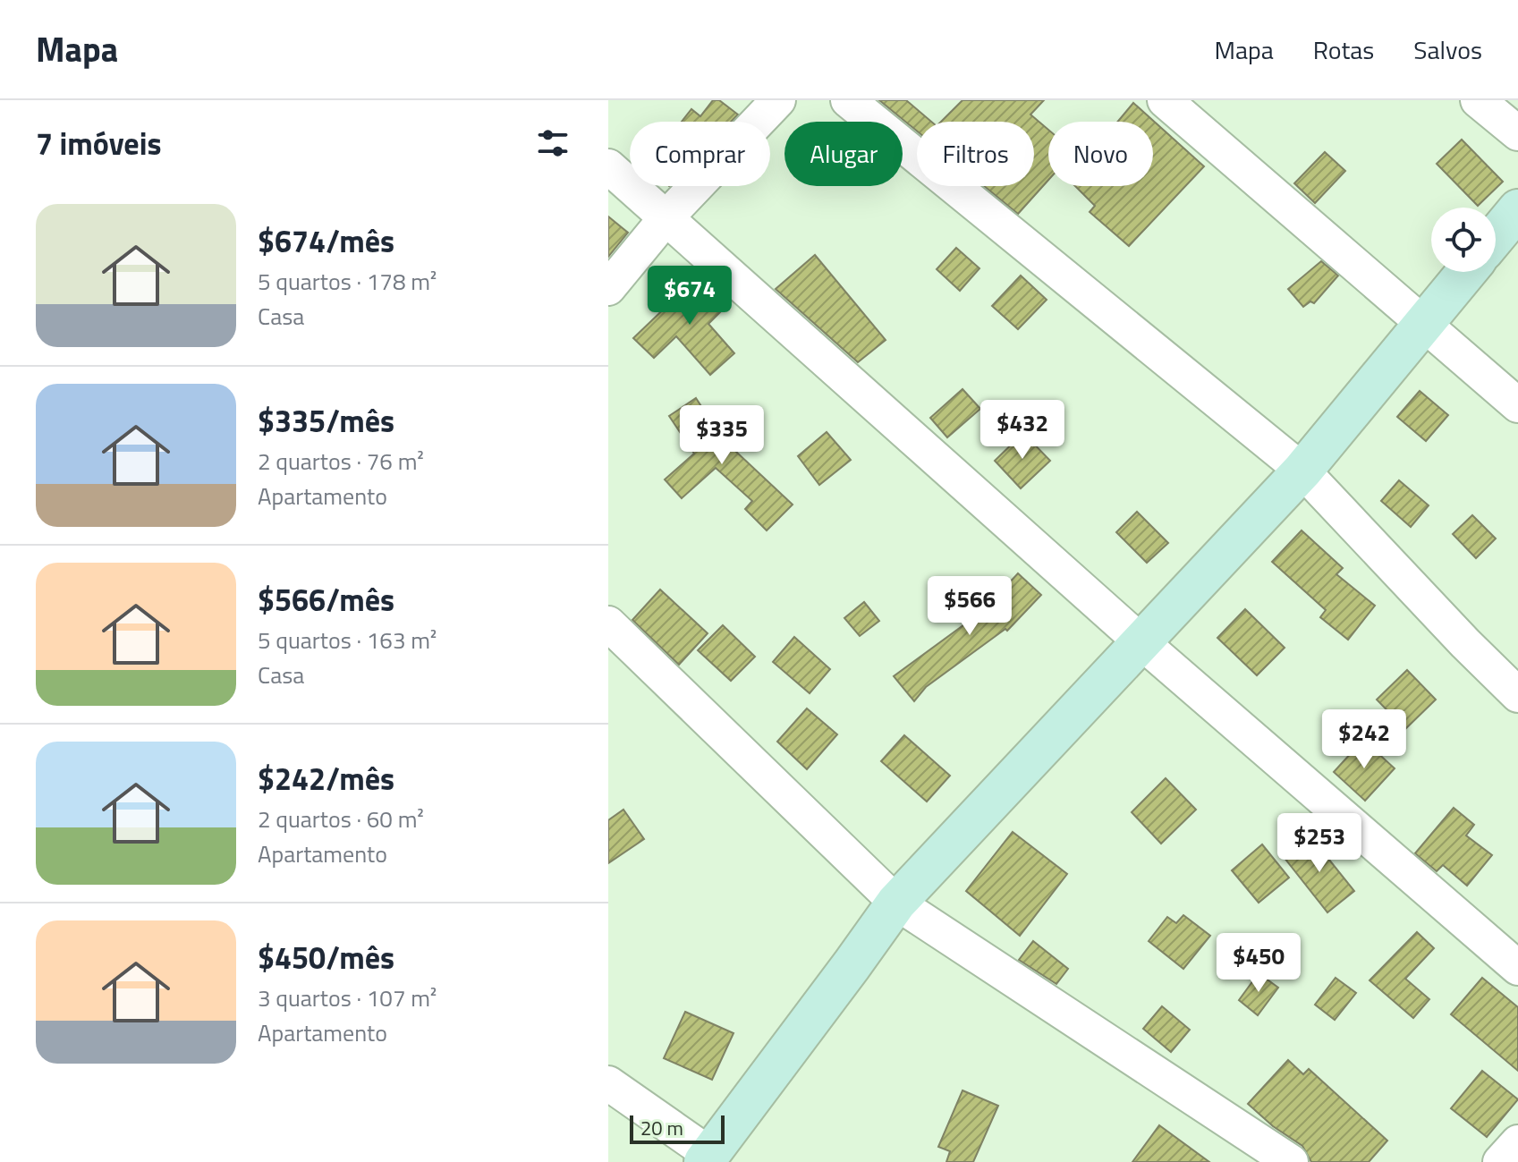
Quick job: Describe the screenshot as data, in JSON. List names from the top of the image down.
{
  "scale_bar": "20 m",
  "page": {
    "header": "Mapa",
    "nav": ["Mapa", "Rotas", "Salvos"],
    "heading": "7 imóveis",
    "chip": [
      "Comprar",
      "Alugar",
      "Filtros",
      "Novo"
    ],
    "list": [
      {
        "name": "$674/mês",
        "note": "5 quartos · 178 m² · Casa"
      },
      {
        "name": "$335/mês",
        "note": "2 quartos · 76 m² · Apartamento"
      },
      {
        "name": "$566/mês",
        "note": "5 quartos · 163 m² · Casa"
      },
      {
        "name": "$242/mês",
        "note": "2 quartos · 60 m² · Apartamento"
      },
      {
        "name": "$450/mês",
        "note": "3 quartos · 107 m² · Apartamento"
      }
    ],
    "price": [
      "$674",
      "$432",
      "$335",
      "$566",
      "$242",
      "$253",
      "$450"
    ],
    "scale": "20 m"
  }
}
